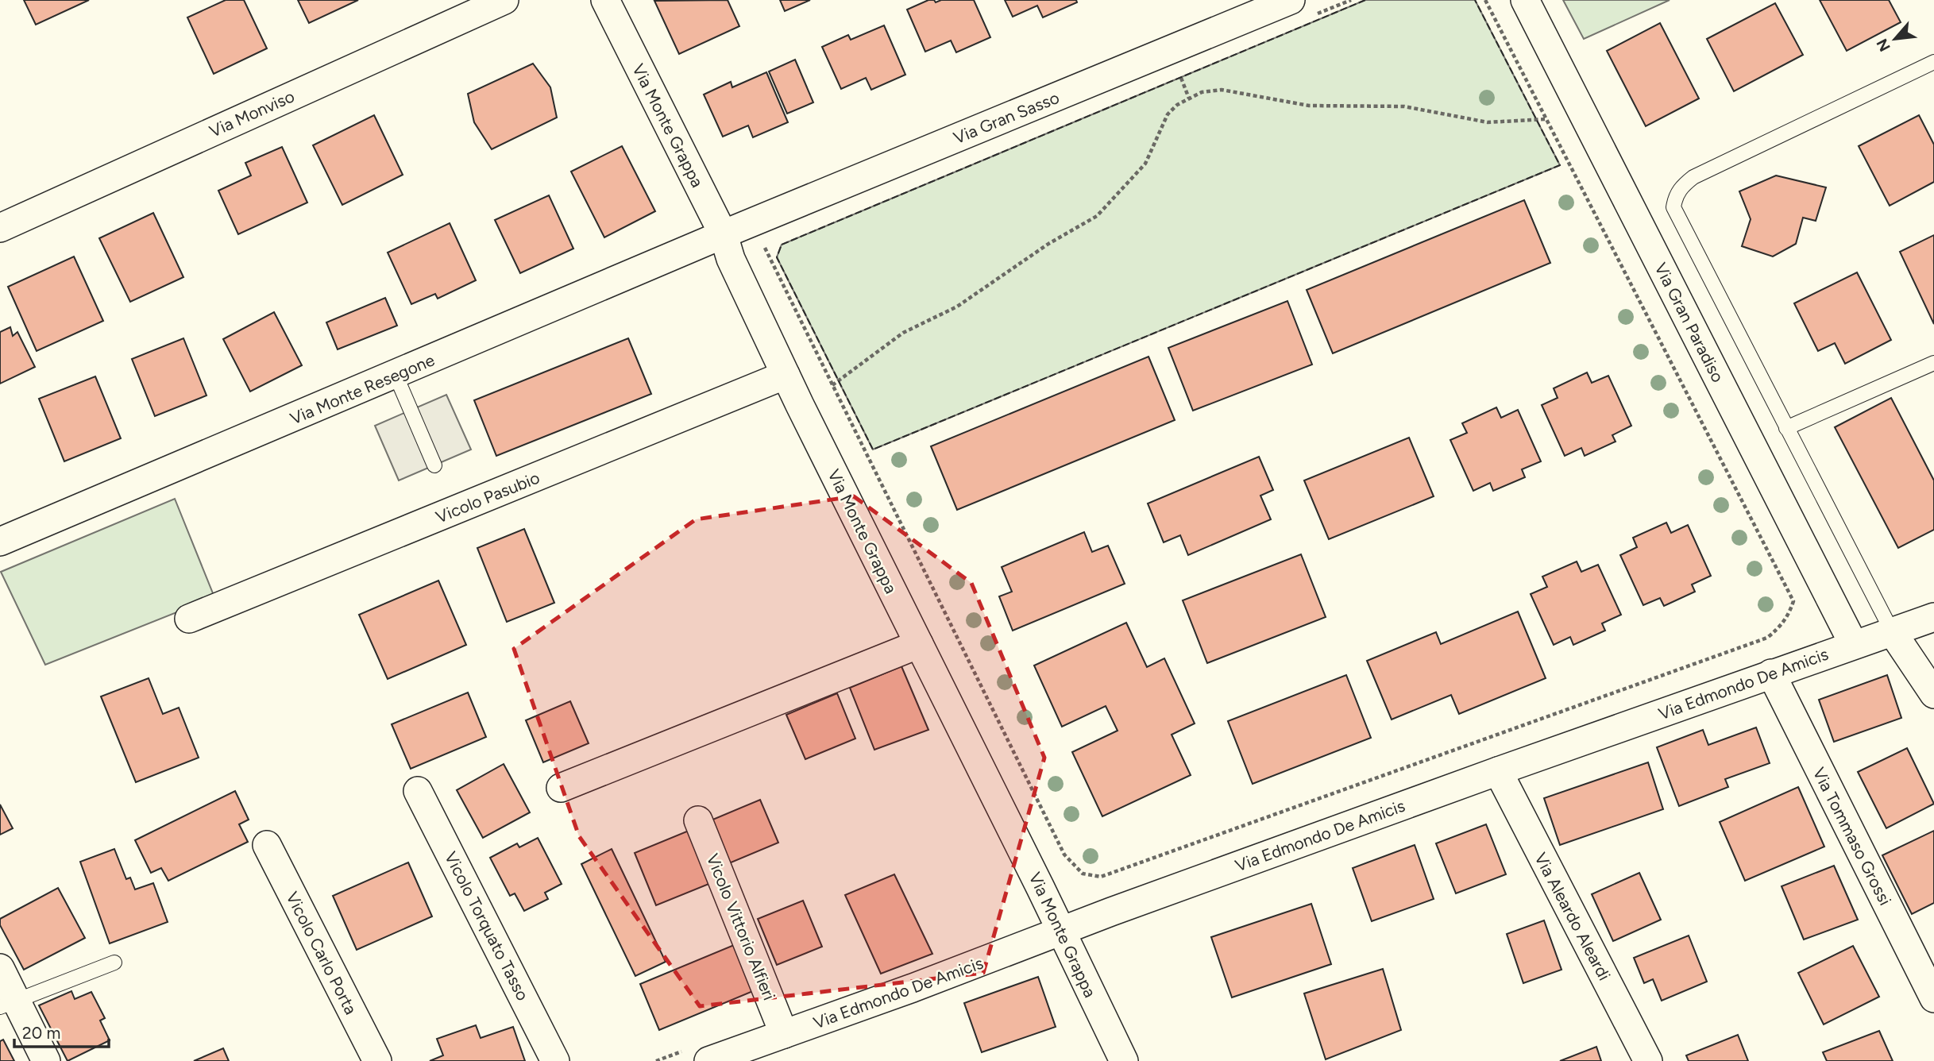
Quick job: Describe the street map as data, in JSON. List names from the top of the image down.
{
  "streets": {
    "street": [
      "Via Monviso",
      "Via Gran Sasso",
      "Via Monte Grappa",
      "Via Gran Paradiso",
      "Via Monte Resegone",
      "Vicolo Pasubio",
      "Via Edmondo De Amicis",
      "Via Tommaso Grossi",
      "Via Aleardo Aleardi",
      "Vicolo Torquato Tasso",
      "Vicolo Vittorio Alfieri",
      "Vicolo Carlo Porta"
    ]
  },
  "crossings": [
    ["Via Gran Sasso", "Via Monte Grappa"],
    ["Via Gran Sasso", "Via Monte Resegone"],
    ["Via Monte Grappa", "Via Monte Resegone"],
    ["Via Monte Grappa", "Vicolo Pasubio"],
    ["Via Monte Grappa", "Via Edmondo De Amicis"],
    ["Via Gran Paradiso", "Via Edmondo De Amicis"],
    ["Via Edmondo De Amicis", "Via Tommaso Grossi"],
    ["Via Edmondo De Amicis", "Via Aleardo Aleardi"],
    ["Via Edmondo De Amicis", "Vicolo Vittorio Alfieri"]
  ],
  "scale_bar": "20 m",
  "north": "bottom left"
}
